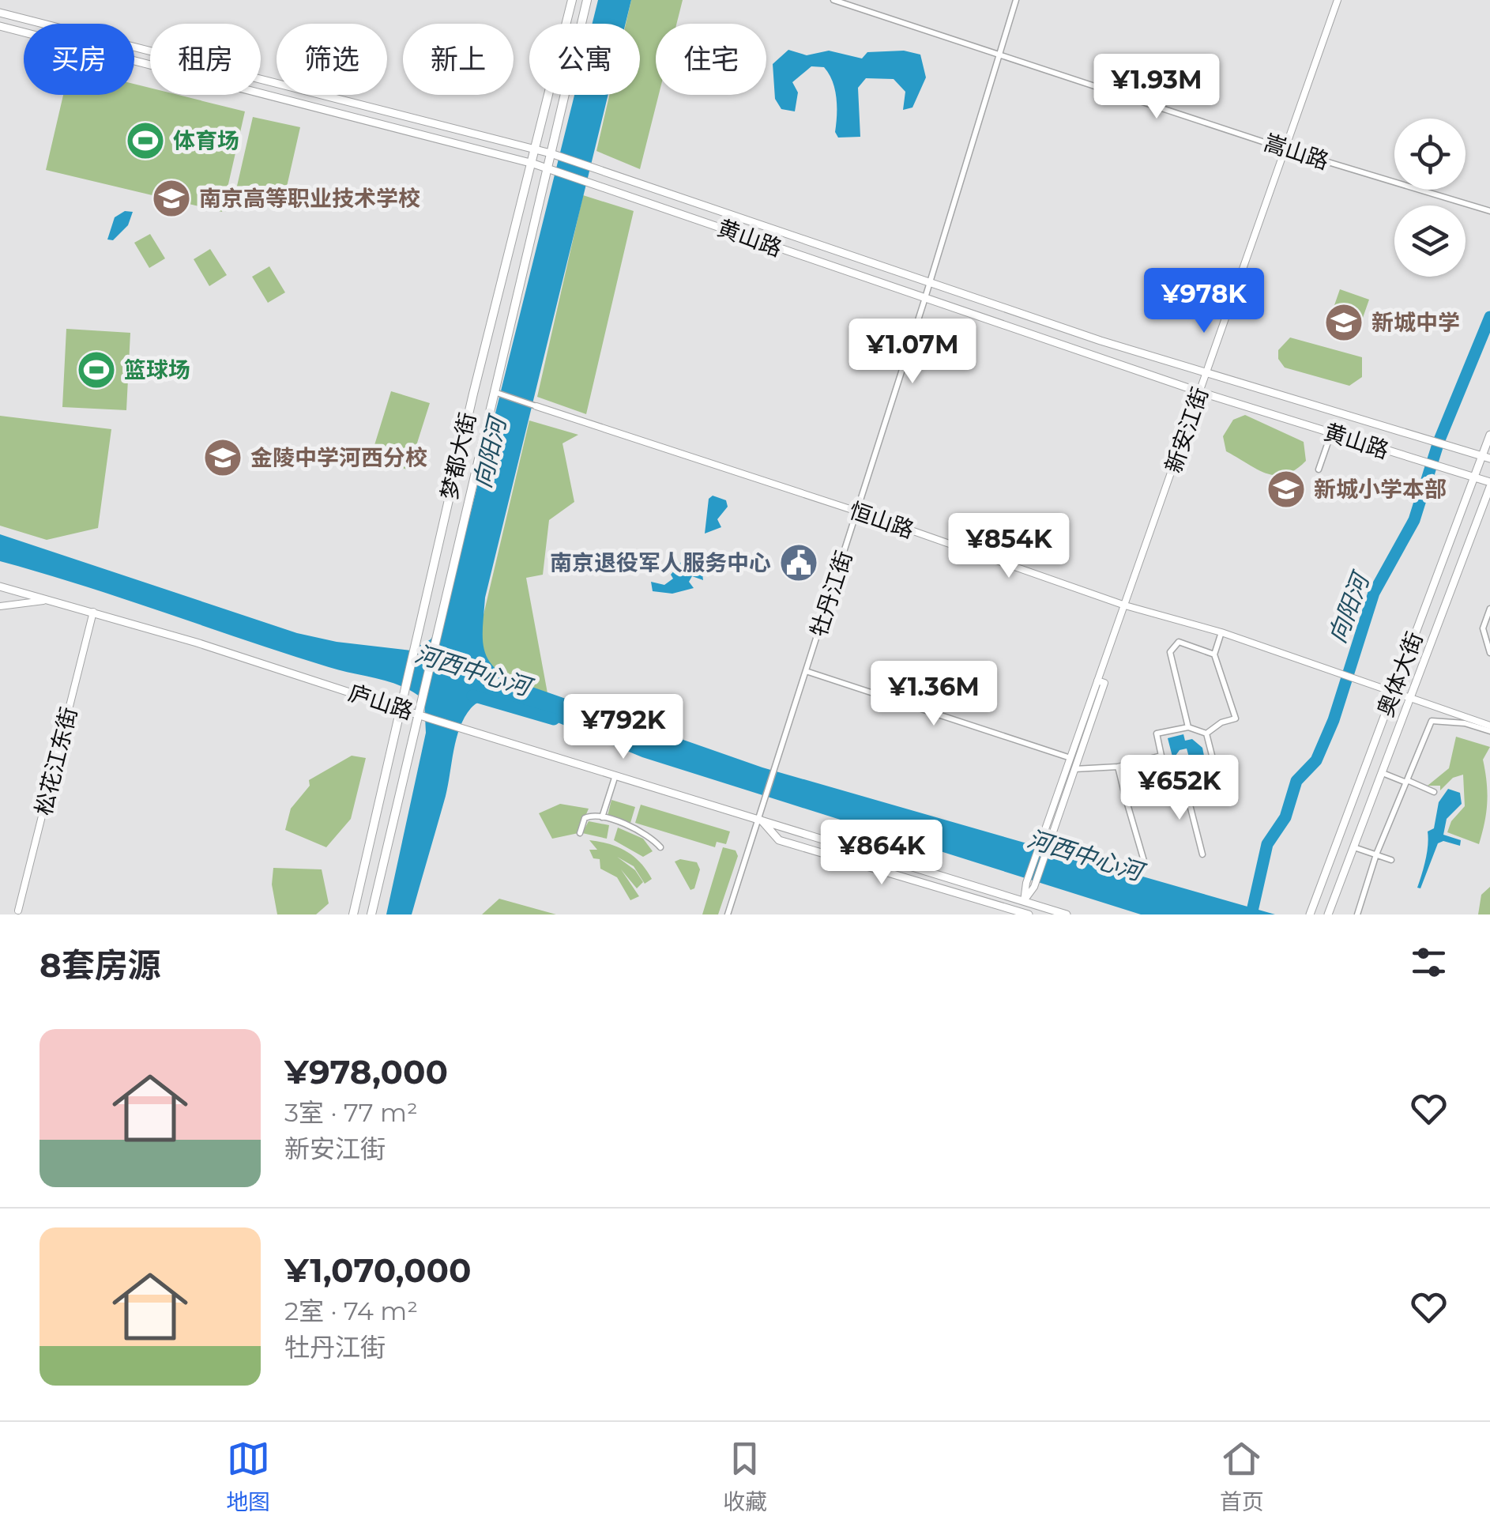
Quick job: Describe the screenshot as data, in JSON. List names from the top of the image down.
{
  "streets": {
    "main road": [
      "黄山路",
      "梦都大街",
      "奥体大街",
      "庐山路"
    ],
    "street": [
      "嵩山路",
      "新安江街",
      "恒山路",
      "牡丹江街",
      "松花江东街"
    ]
  },
  "crossings": [
    ["嵩山路", "新安江街"],
    ["嵩山路", "牡丹江街"],
    ["黄山路", "新安江街"],
    ["黄山路", "梦都大街"],
    ["黄山路", "牡丹江街"],
    ["黄山路", "奥体大街"],
    ["新安江街", "恒山路"],
    ["新安江街", "庐山路"],
    ["梦都大街", "恒山路"],
    ["梦都大街", "庐山路"],
    ["恒山路", "牡丹江街"],
    ["恒山路", "奥体大街"],
    ["牡丹江街", "庐山路"],
    ["庐山路", "松花江东街"]
  ],
  "water": ["向阳河", "河西中心河"],
  "places": {
    "sports": ["体育场", "篮球场"],
    "school or university": [
      "南京高等职业技术学校",
      "新城中学",
      "金陵中学河西分校",
      "新城小学本部"
    ],
    "public building": ["南京退役军人服务中心"]
  },
  "page": {
    "chip": [
      "买房",
      "租房",
      "筛选",
      "新上",
      "公寓",
      "住宅"
    ],
    "price": [
      "¥1.93M",
      "¥978K",
      "¥1.07M",
      "¥854K",
      "¥1.36M",
      "¥792K",
      "¥652K",
      "¥864K"
    ],
    "heading": "8套房源",
    "list": [
      {
        "name": "¥978,000",
        "note": "3室 · 77 m² · 新安江街"
      },
      {
        "name": "¥1,070,000",
        "note": "2室 · 74 m² · 牡丹江街"
      }
    ],
    "tabs": ["地图", "收藏", "首页"]
  }
}
